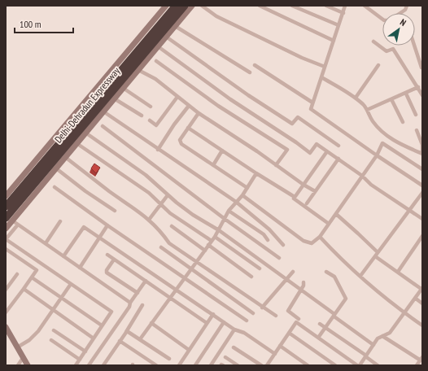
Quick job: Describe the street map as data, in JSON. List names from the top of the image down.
{
  "streets": {
    "highway": ["Delhi-Dehradun Expressway"]
  },
  "scale_bar": "100 m",
  "north": "top right"
}
